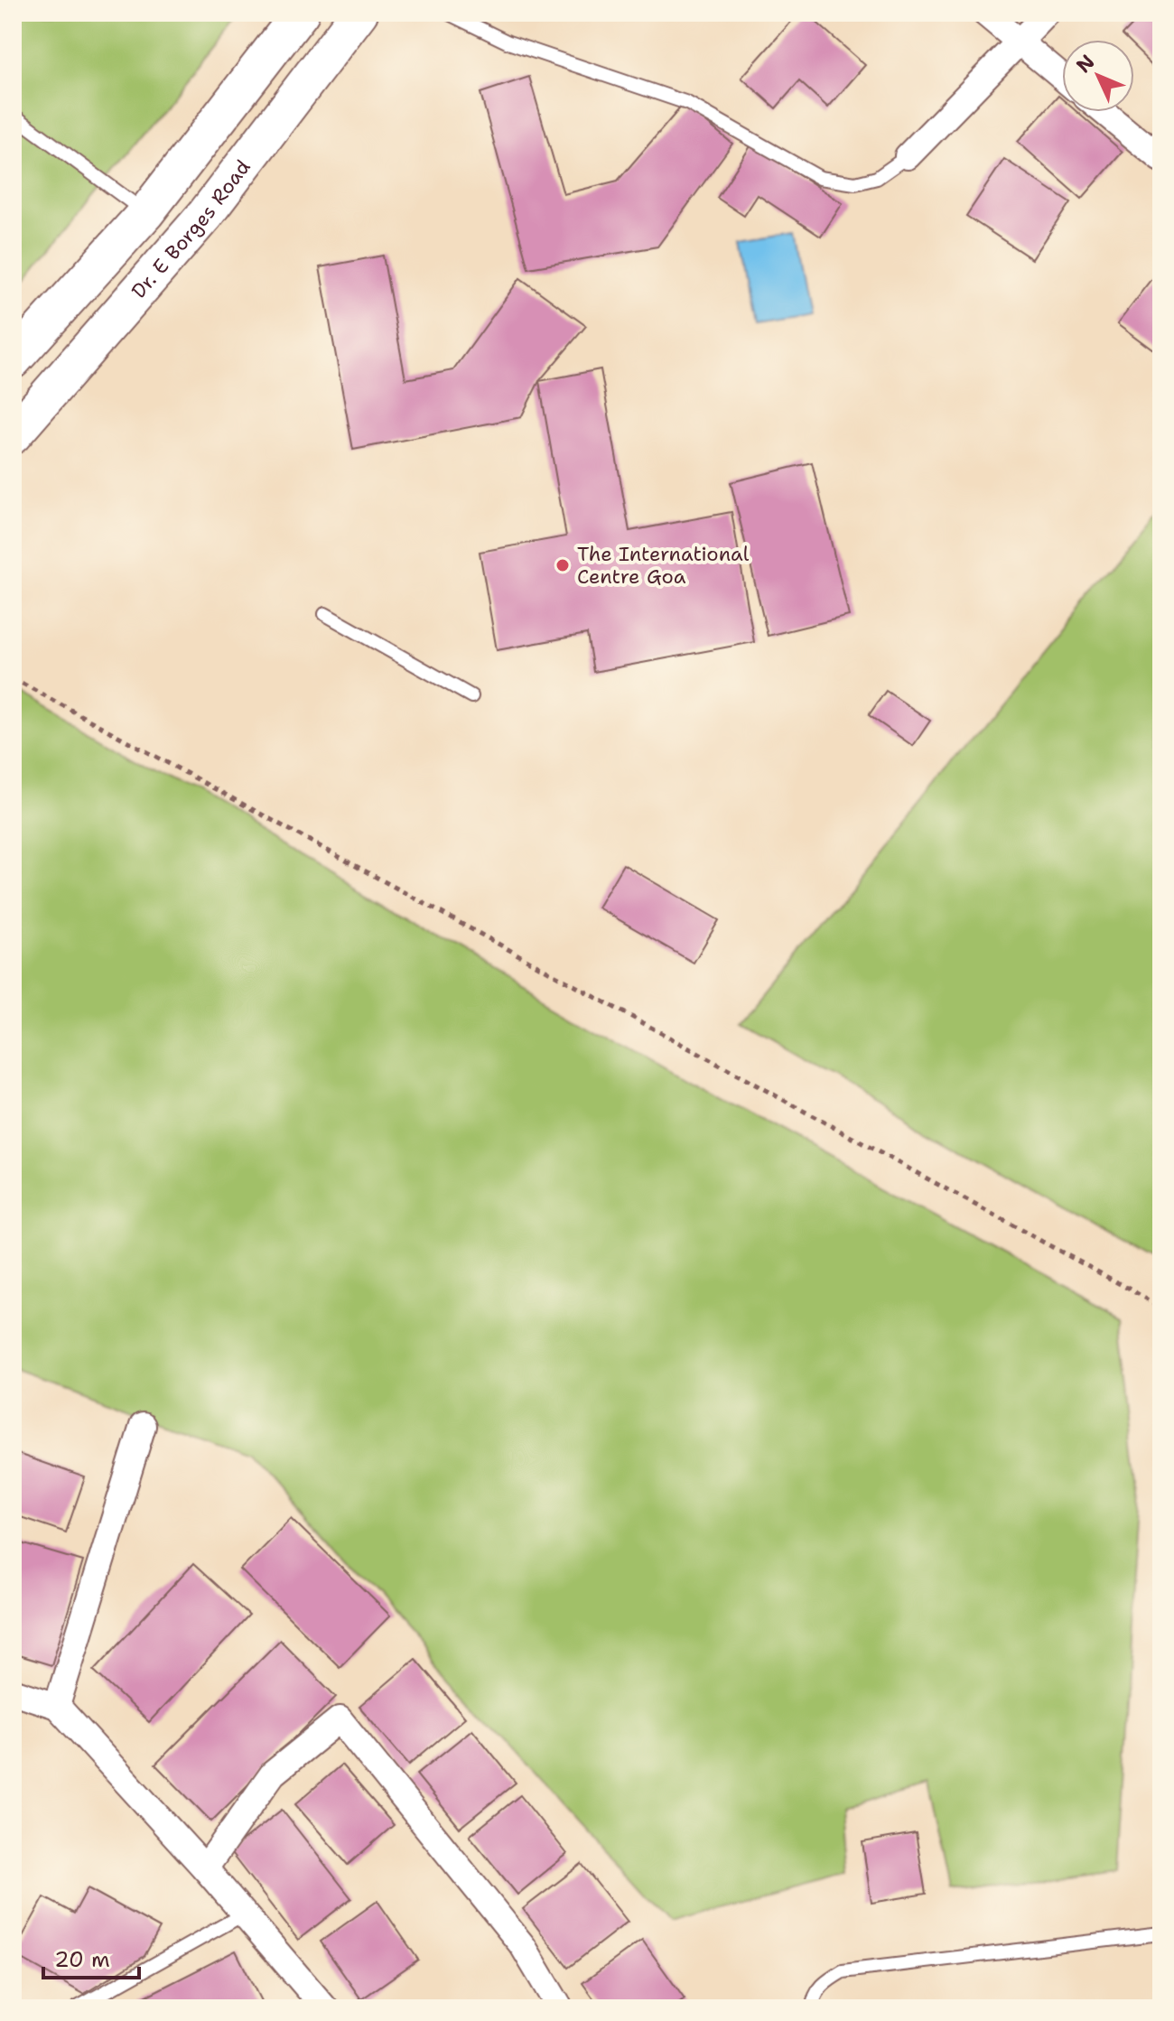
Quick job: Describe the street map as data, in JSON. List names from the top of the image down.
{
  "streets": {
    "main road": ["Dr. E Borges Road"]
  },
  "places": ["The International Centre Goa"],
  "scale_bar": "20 m",
  "north": "top left"
}
